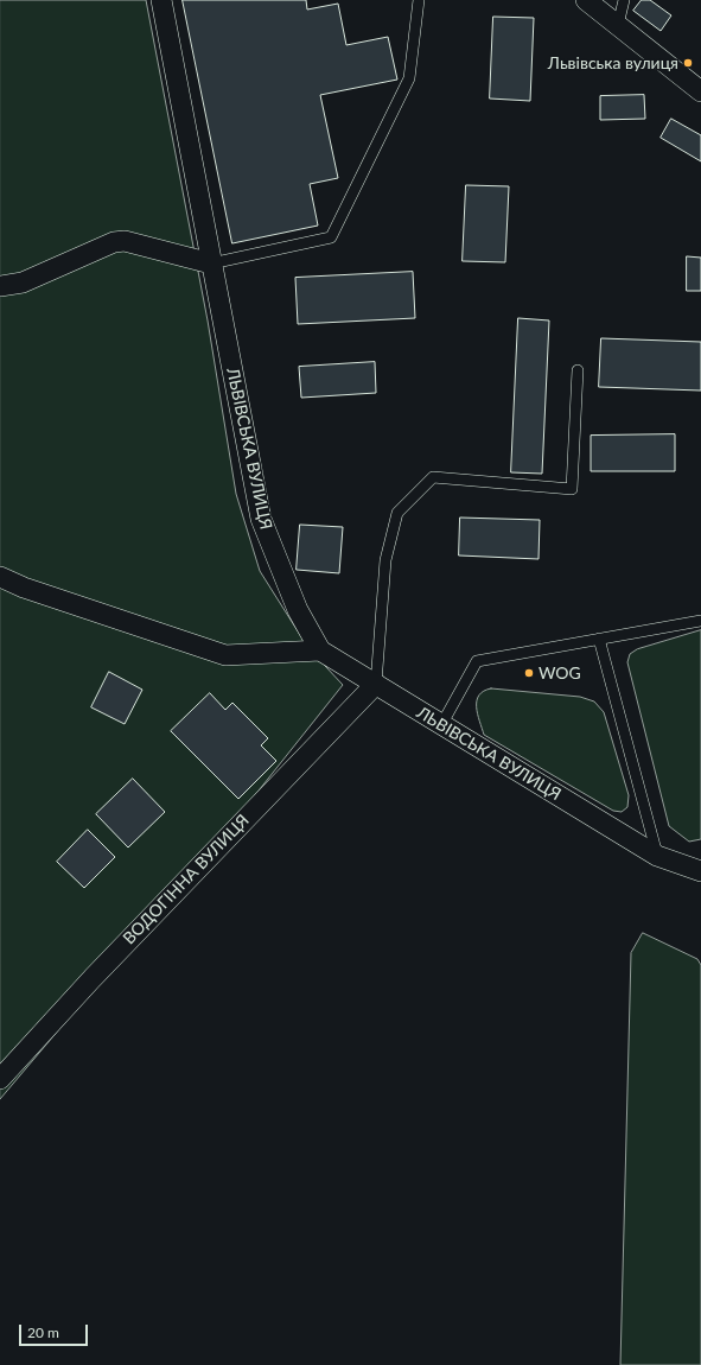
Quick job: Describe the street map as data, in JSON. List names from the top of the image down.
{
  "streets": {
    "street": ["ЛЬВІВСЬКА ВУЛИЦЯ", "ВОДОГІННА ВУЛИЦЯ"]
  },
  "crossings": [
    ["ЛЬВІВСЬКА ВУЛИЦЯ", "ВОДОГІННА ВУЛИЦЯ"]
  ],
  "places": ["Львівська вулиця", "WOG"],
  "scale_bar": "20 m"
}
